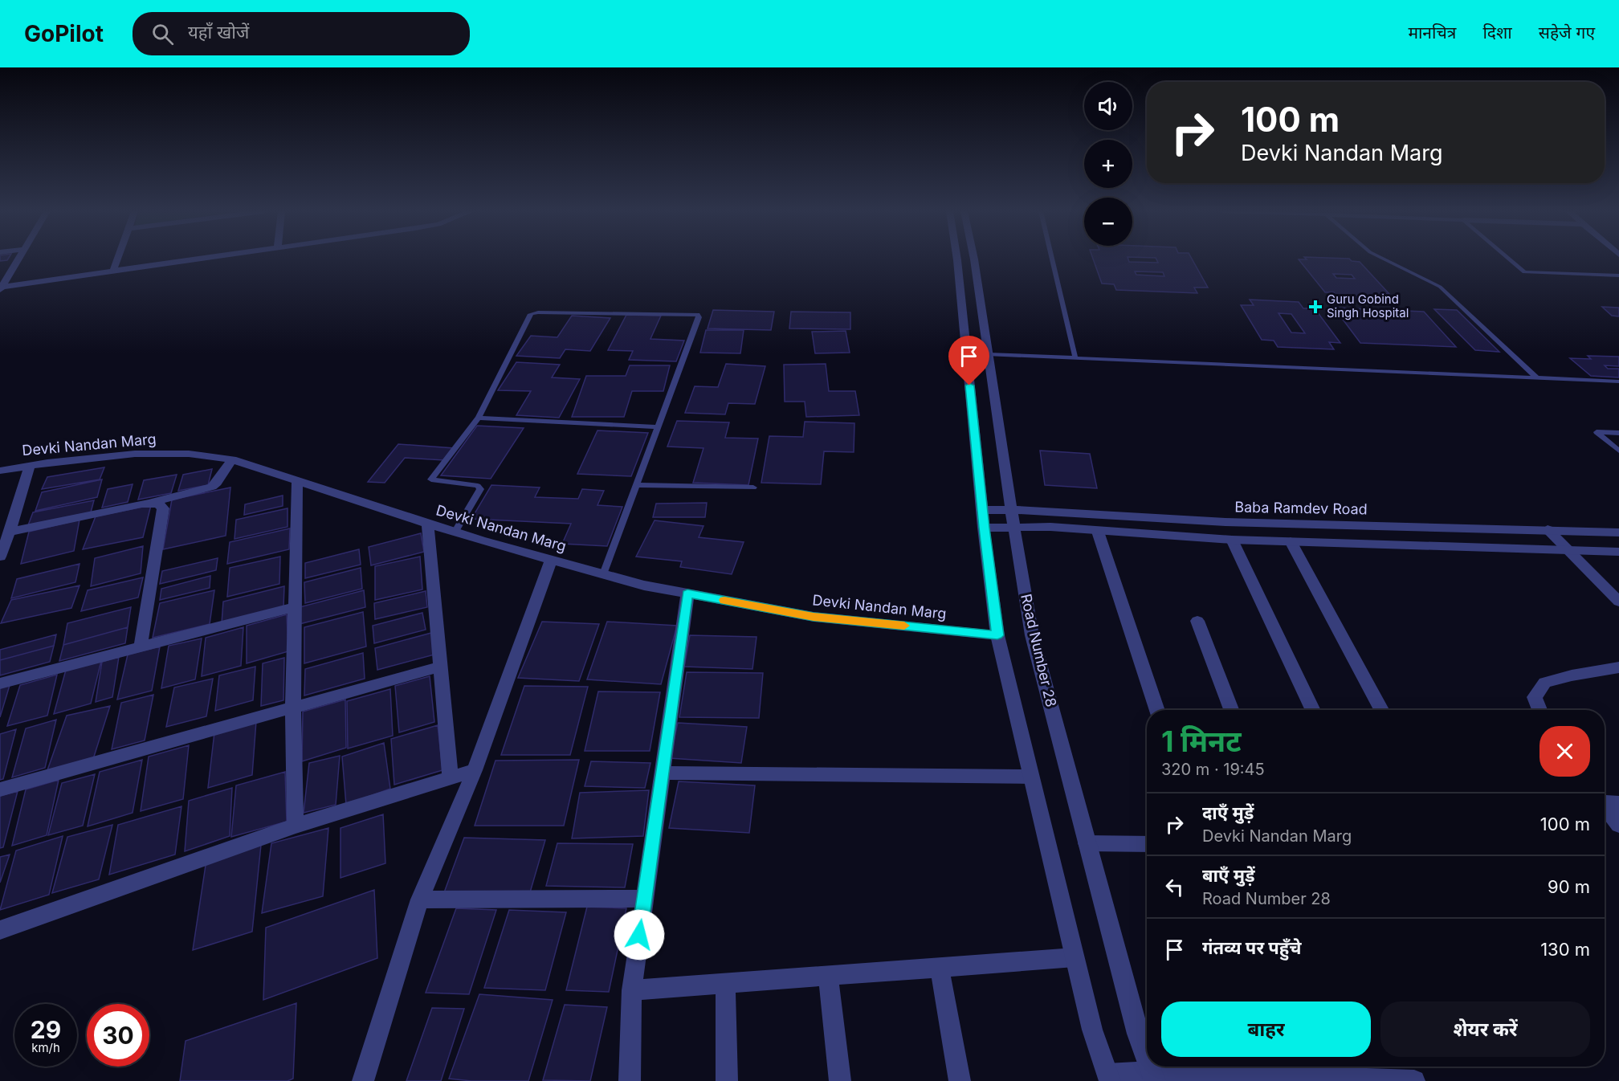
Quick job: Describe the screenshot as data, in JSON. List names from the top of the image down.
{
  "streets": {
    "street": ["Devki Nandan Marg", "Baba Ramdev Road", "Road Number 28"]
  },
  "crossings": [
    ["Baba Ramdev Road", "Road Number 28"]
  ],
  "places": {
    "health": ["Guru Gobind Singh Hospital"]
  },
  "page": {
    "header": "GoPilot",
    "search": "यहाँ खोजें",
    "nav": ["मानचित्र", "दिशा", "सहेजे गए"],
    "map_buttons": ["+", "−"],
    "turn": ["100 m", "Devki Nandan Marg"],
    "heading": ["1 मिनट", "320 m · 19:45"],
    "list": [
      {
        "name": "दाएँ मुड़ें",
        "note": "Devki Nandan Marg",
        "value": "100 m"
      },
      {
        "name": "बाएँ मुड़ें",
        "note": "Road Number 28",
        "value": "90 m"
      },
      {
        "name": "गंतव्य पर पहुँचे",
        "value": "130 m"
      }
    ],
    "buttons": ["बाहर", "शेयर करें"],
    "speed": "29 km/h",
    "limit": "30"
  }
}
